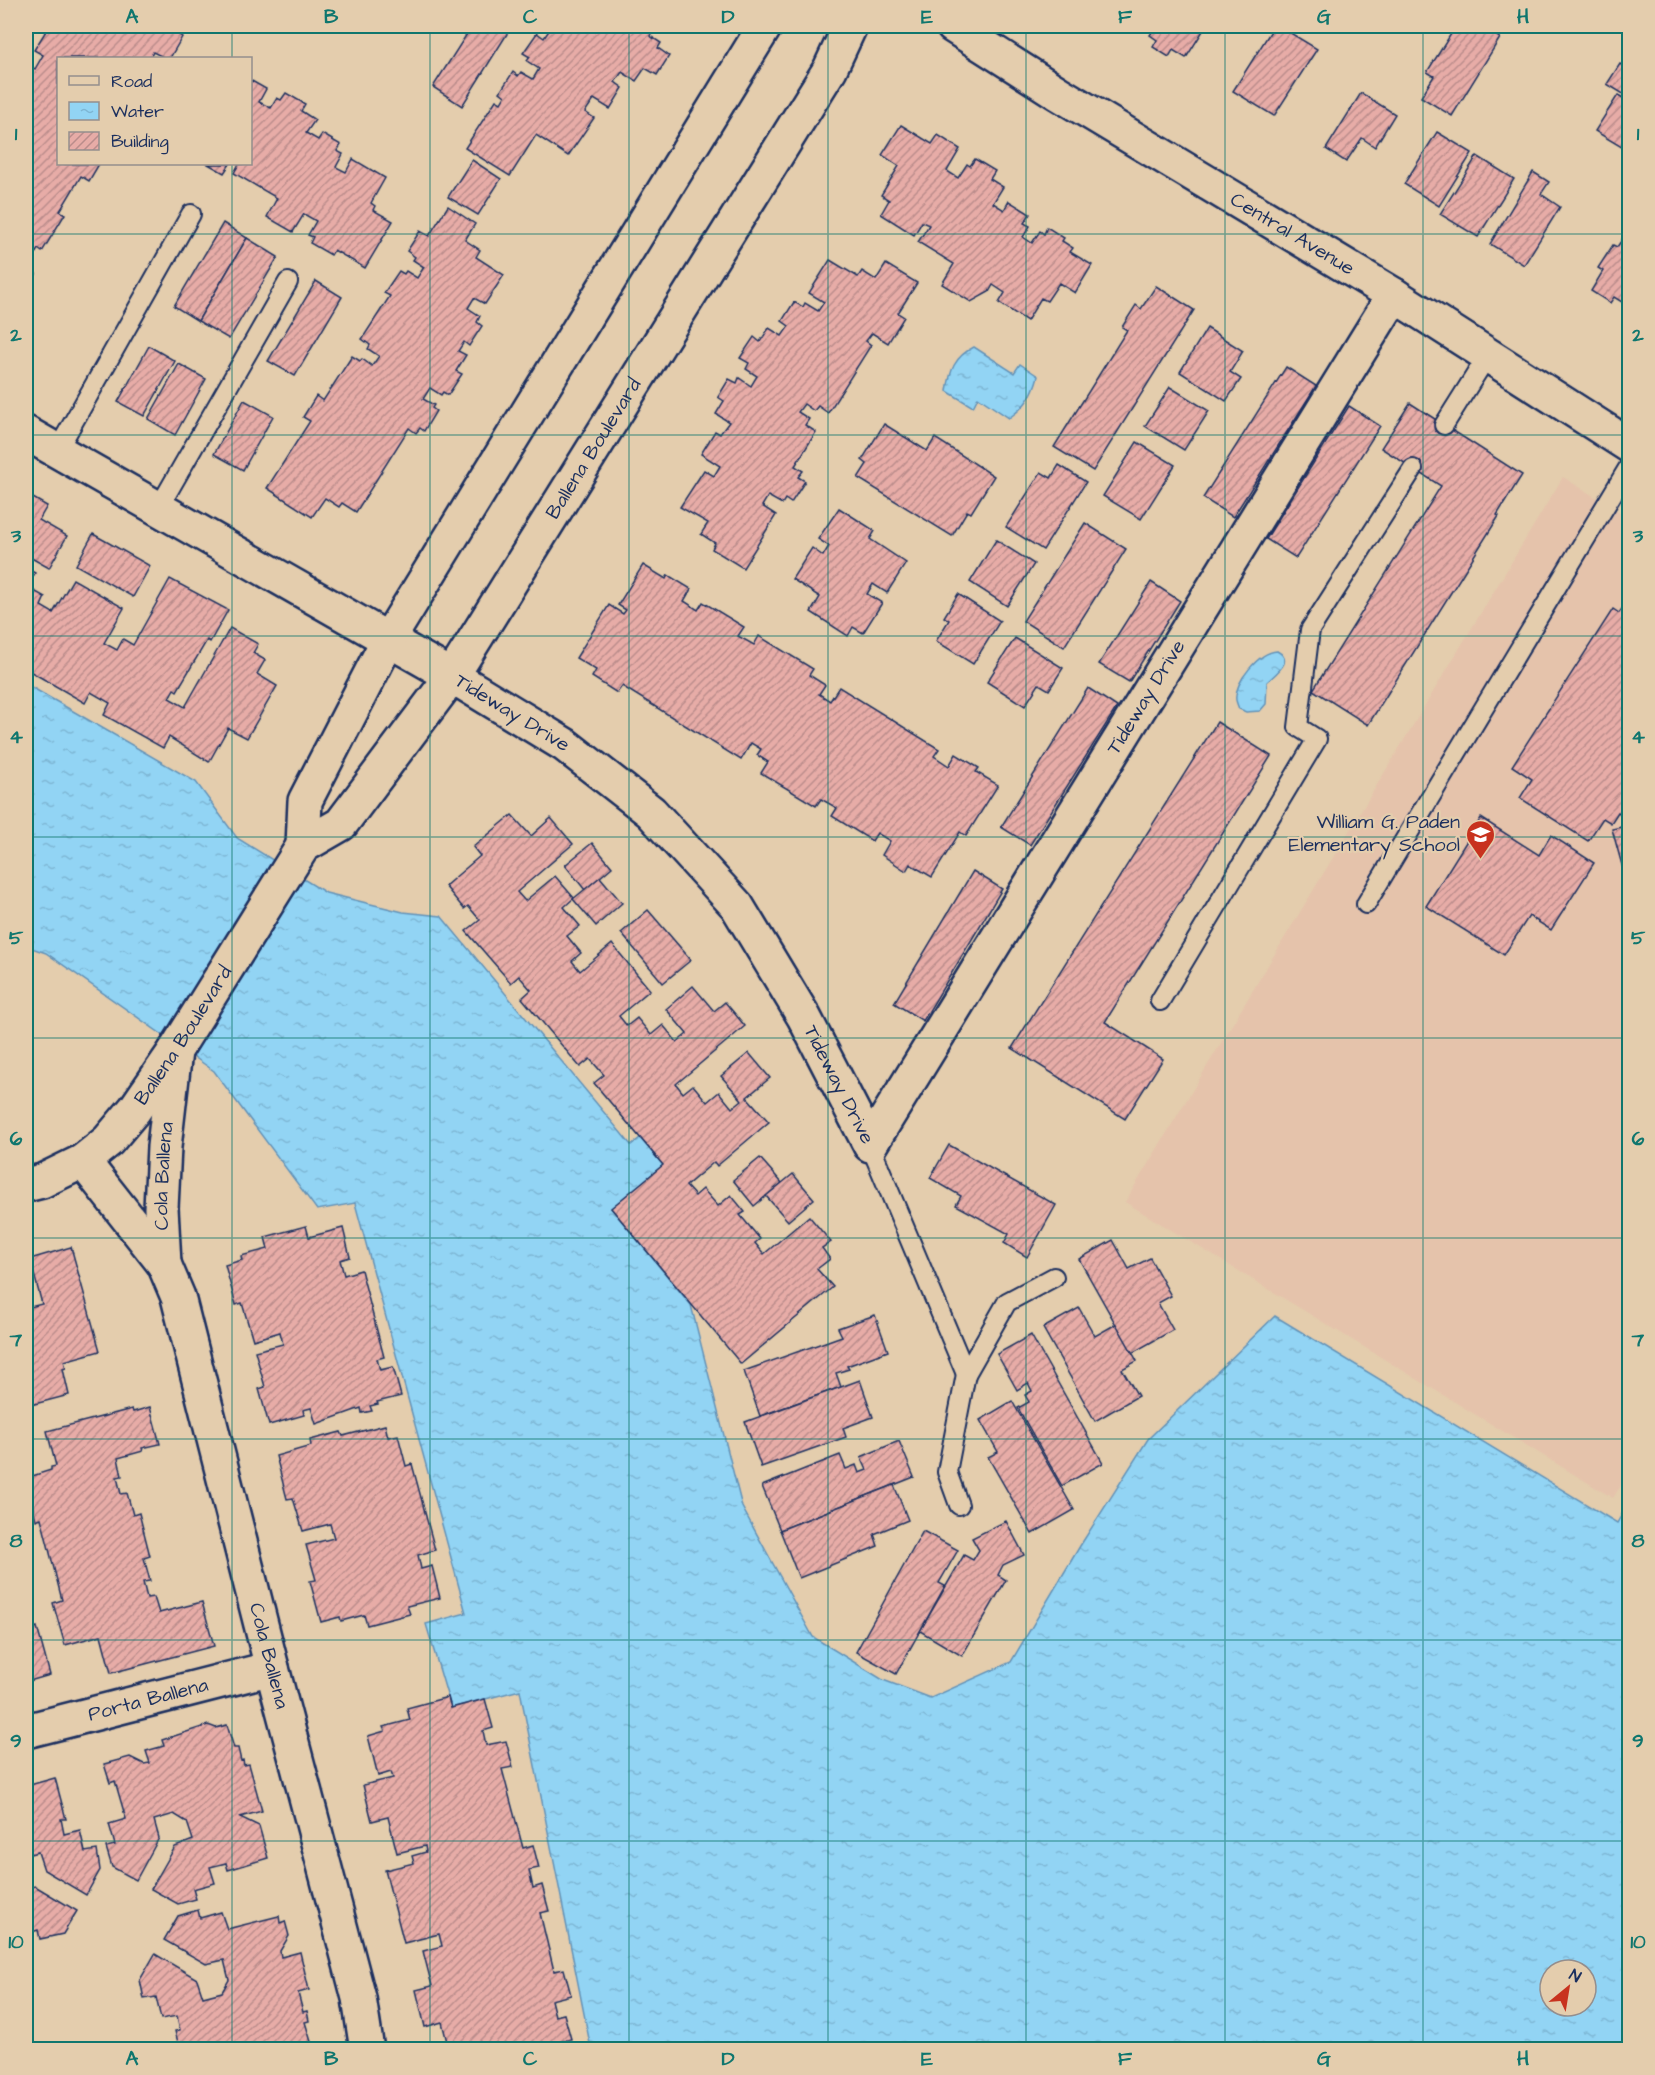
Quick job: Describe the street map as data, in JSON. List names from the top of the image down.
{
  "streets": {
    "street": [
      "Central Avenue",
      "Ballena Boulevard",
      "Tideway Drive",
      "Cola Ballena",
      "Porta Ballena"
    ]
  },
  "crossings": [
    ["Central Avenue", "Tideway Drive"],
    ["Ballena Boulevard", "Tideway Drive"],
    ["Ballena Boulevard", "Cola Ballena"],
    ["Cola Ballena", "Porta Ballena"]
  ],
  "places": {
    "school or university": ["William G. Paden Elementary School"]
  },
  "legend": ["Road", "Water", "Building"],
  "north": "top right",
  "grid": {
    "columns": [
      "A",
      "B",
      "C",
      "D",
      "E",
      "F",
      "G",
      "H"
    ],
    "rows": [
      "1",
      "2",
      "3",
      "4",
      "5",
      "6",
      "7",
      "8",
      "9",
      "10"
    ]
  }
}
